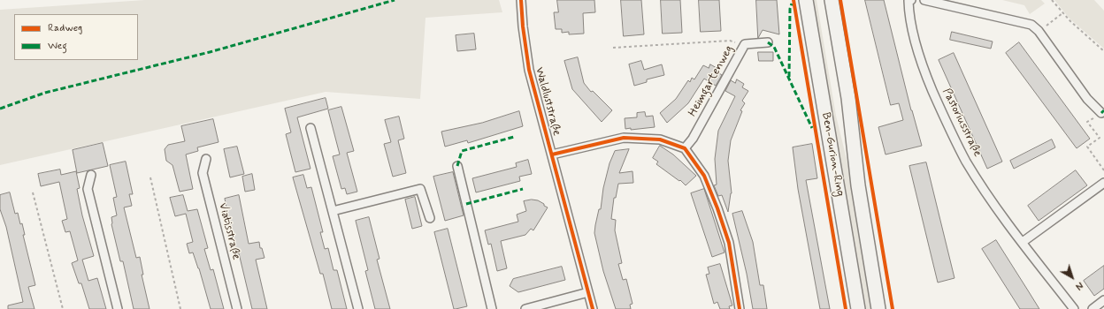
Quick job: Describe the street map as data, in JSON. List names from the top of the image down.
{
  "streets": {
    "main road": ["Ben-Gurion-Ring"],
    "street": [
      "Heimgartenweg",
      "Waldluststraße",
      "Pastoriusstraße",
      "Viatisstraße"
    ]
  },
  "legend": ["Radweg", "Weg"],
  "north": "bottom right"
}
